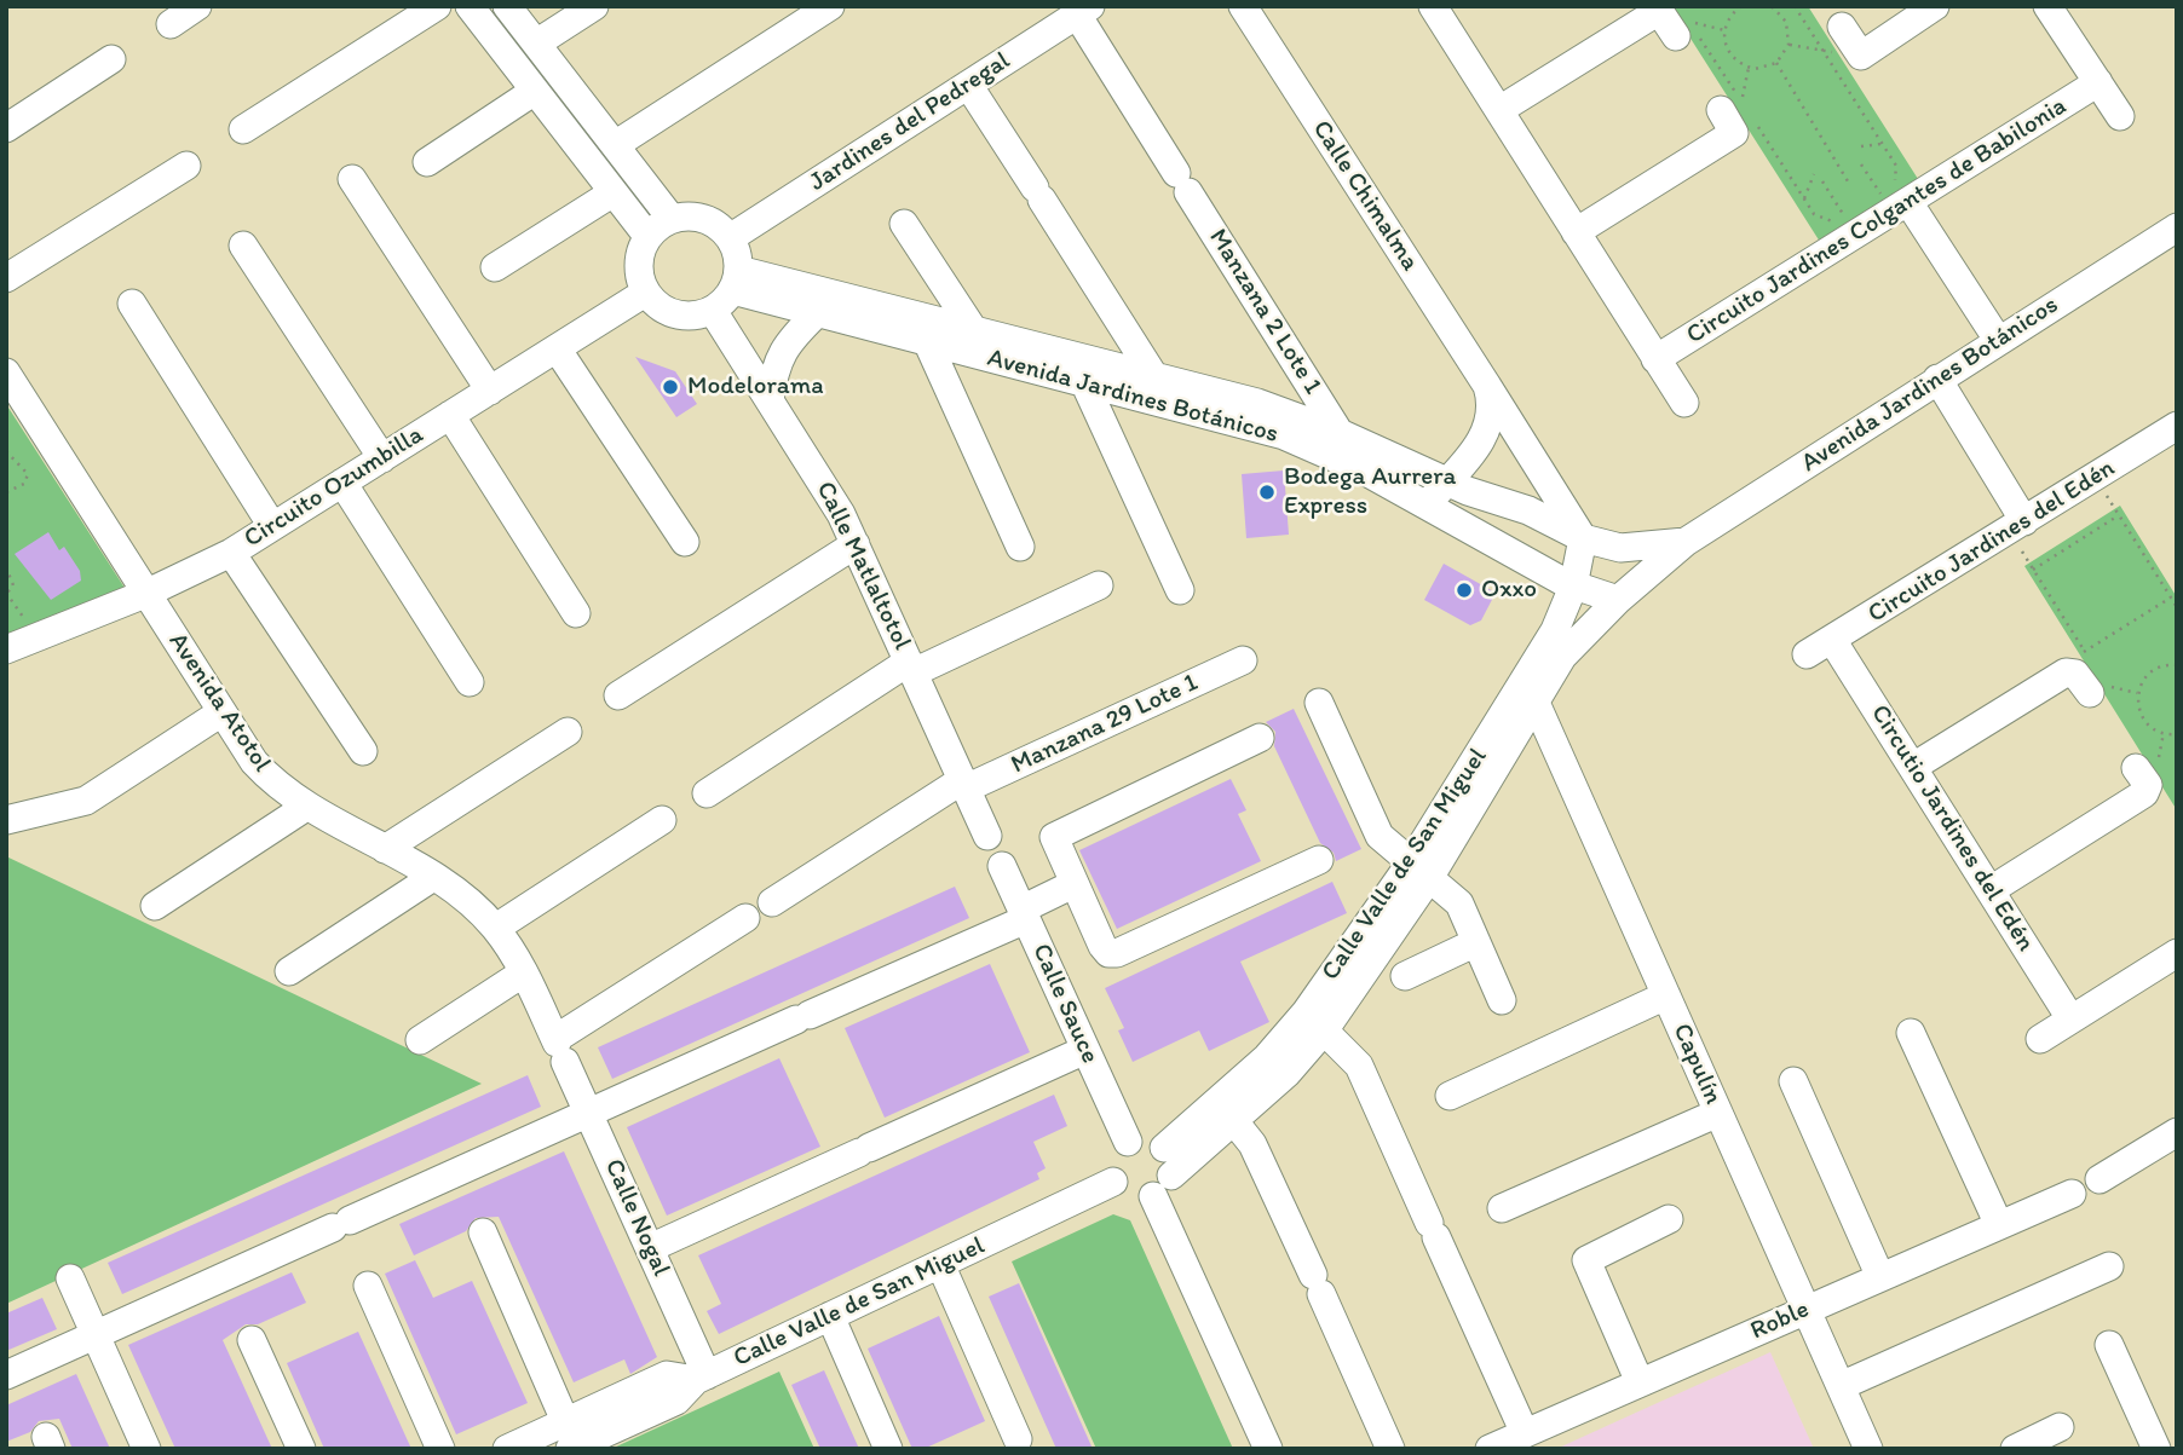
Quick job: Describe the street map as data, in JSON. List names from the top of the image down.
{
  "streets": {
    "street": [
      "Jardines del Pedregal",
      "Calle Chimalma",
      "Circuito Jardines Colgantes de Babilonia",
      "Manzana 2 Lote 1",
      "Avenida Jardines Botánicos",
      "Circuito Ozumbilla",
      "Circuito Jardines del Edén",
      "Calle Matlaltotol",
      "Avenida Atotol",
      "Manzana 29 Lote 1",
      "Circutio Jardines del Edén",
      "Calle Valle de San Miguel",
      "Calle Sauce",
      "Capulín",
      "Calle Nogal",
      "Roble"
    ]
  },
  "crossings": [
    ["Jardines del Pedregal", "Manzana 2 Lote 1"],
    ["Jardines del Pedregal", "Avenida Jardines Botánicos"],
    ["Jardines del Pedregal", "Circuito Ozumbilla"],
    ["Jardines del Pedregal", "Calle Matlaltotol"],
    ["Calle Chimalma", "Avenida Jardines Botánicos"],
    ["Calle Chimalma", "Calle Valle de San Miguel"],
    ["Manzana 2 Lote 1", "Avenida Jardines Botánicos"],
    ["Avenida Jardines Botánicos", "Circuito Ozumbilla"],
    ["Avenida Jardines Botánicos", "Calle Matlaltotol"],
    ["Avenida Jardines Botánicos", "Calle Valle de San Miguel"],
    ["Circuito Ozumbilla", "Calle Matlaltotol"],
    ["Circuito Ozumbilla", "Avenida Atotol"],
    ["Circuito Jardines del Edén", "Circutio Jardines del Edén"],
    ["Calle Matlaltotol", "Manzana 29 Lote 1"],
    ["Avenida Atotol", "Calle Nogal"],
    ["Calle Valle de San Miguel", "Calle Sauce"],
    ["Calle Valle de San Miguel", "Capulín"],
    ["Calle Valle de San Miguel", "Calle Nogal"],
    ["Capulín", "Roble"]
  ],
  "places": ["Modelorama", "Bodega Aurrera Express", "Oxxo"]
}
